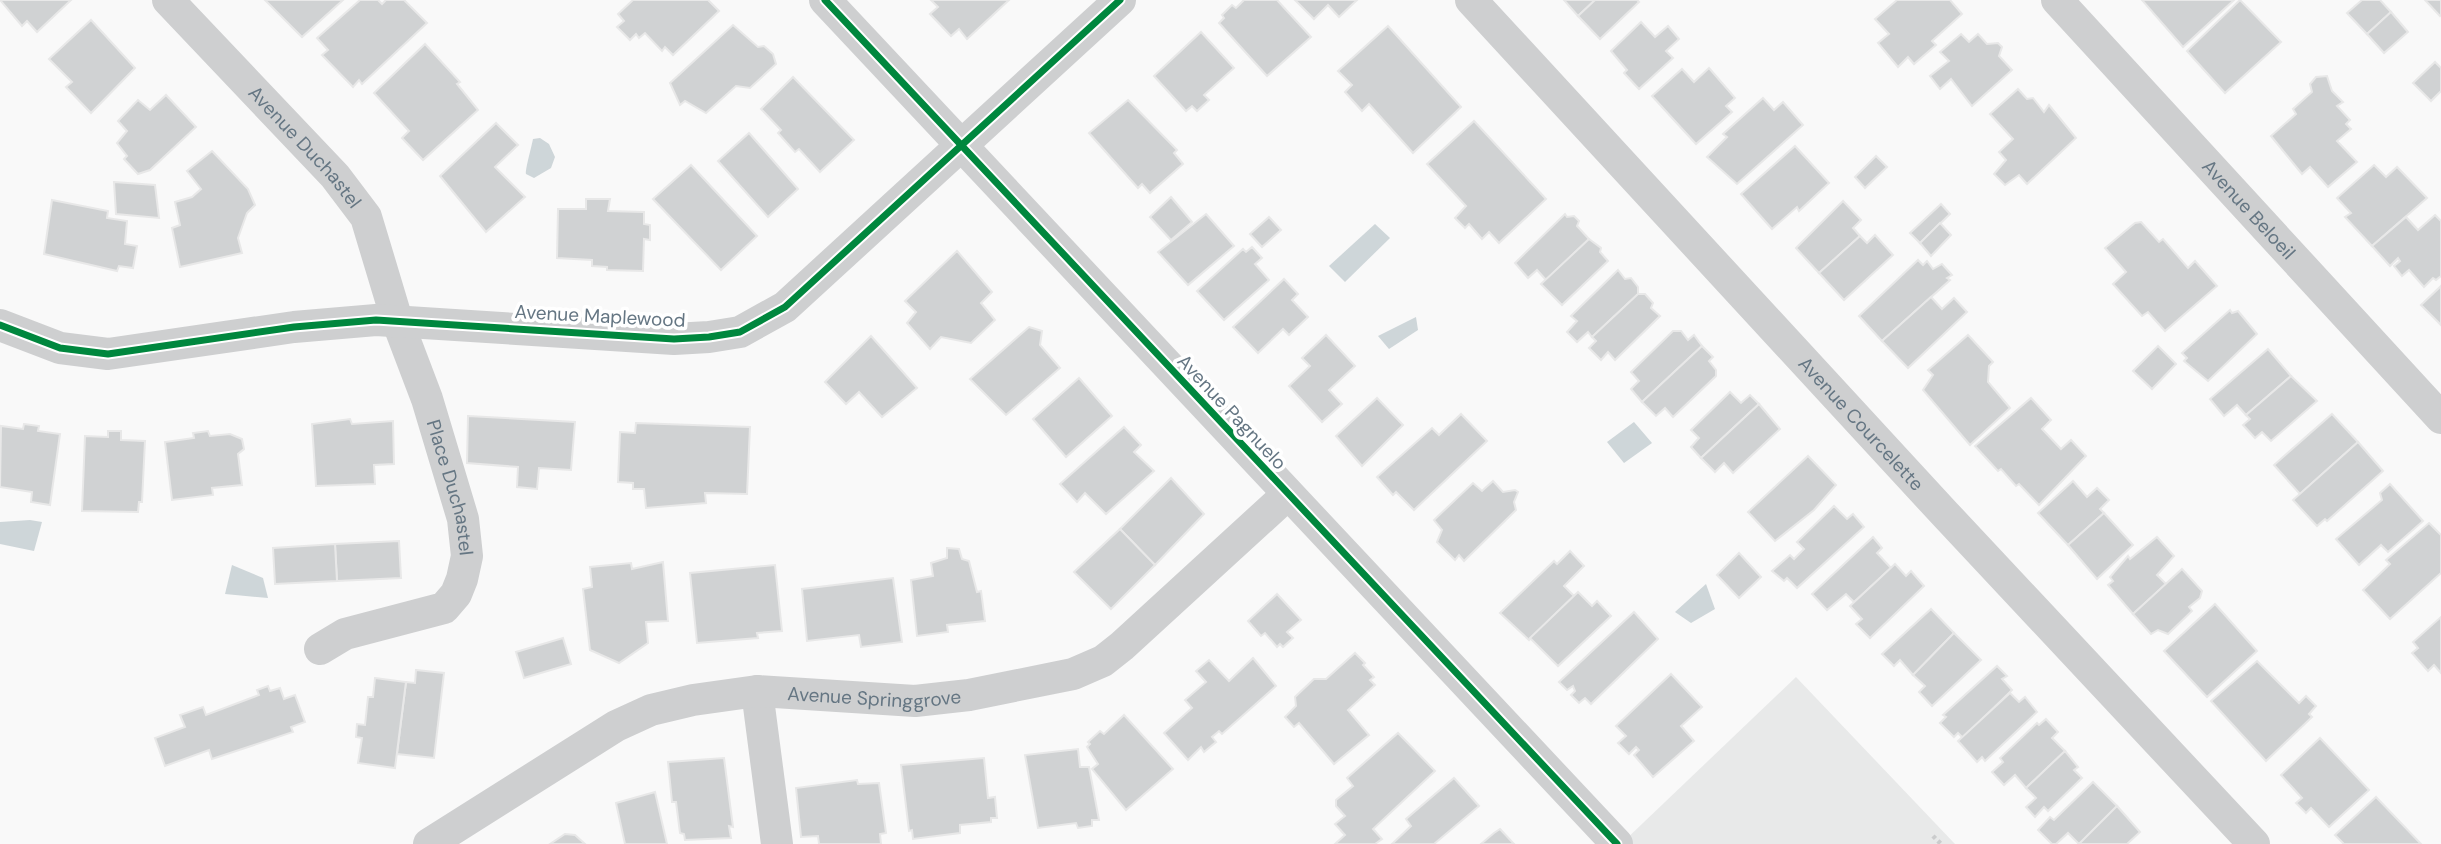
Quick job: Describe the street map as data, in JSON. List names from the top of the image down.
{
  "streets": {
    "street": [
      "Avenue Duchastel",
      "Avenue Beloeil",
      "Avenue Maplewood",
      "Avenue Pagnuelo",
      "Avenue Courcelette",
      "Place Duchastel",
      "Avenue Springgrove"
    ]
  },
  "crossings": [
    ["Avenue Duchastel", "Avenue Maplewood"],
    ["Avenue Duchastel", "Place Duchastel"],
    ["Avenue Maplewood", "Avenue Pagnuelo"],
    ["Avenue Maplewood", "Place Duchastel"],
    ["Avenue Pagnuelo", "Avenue Springgrove"]
  ]
}
